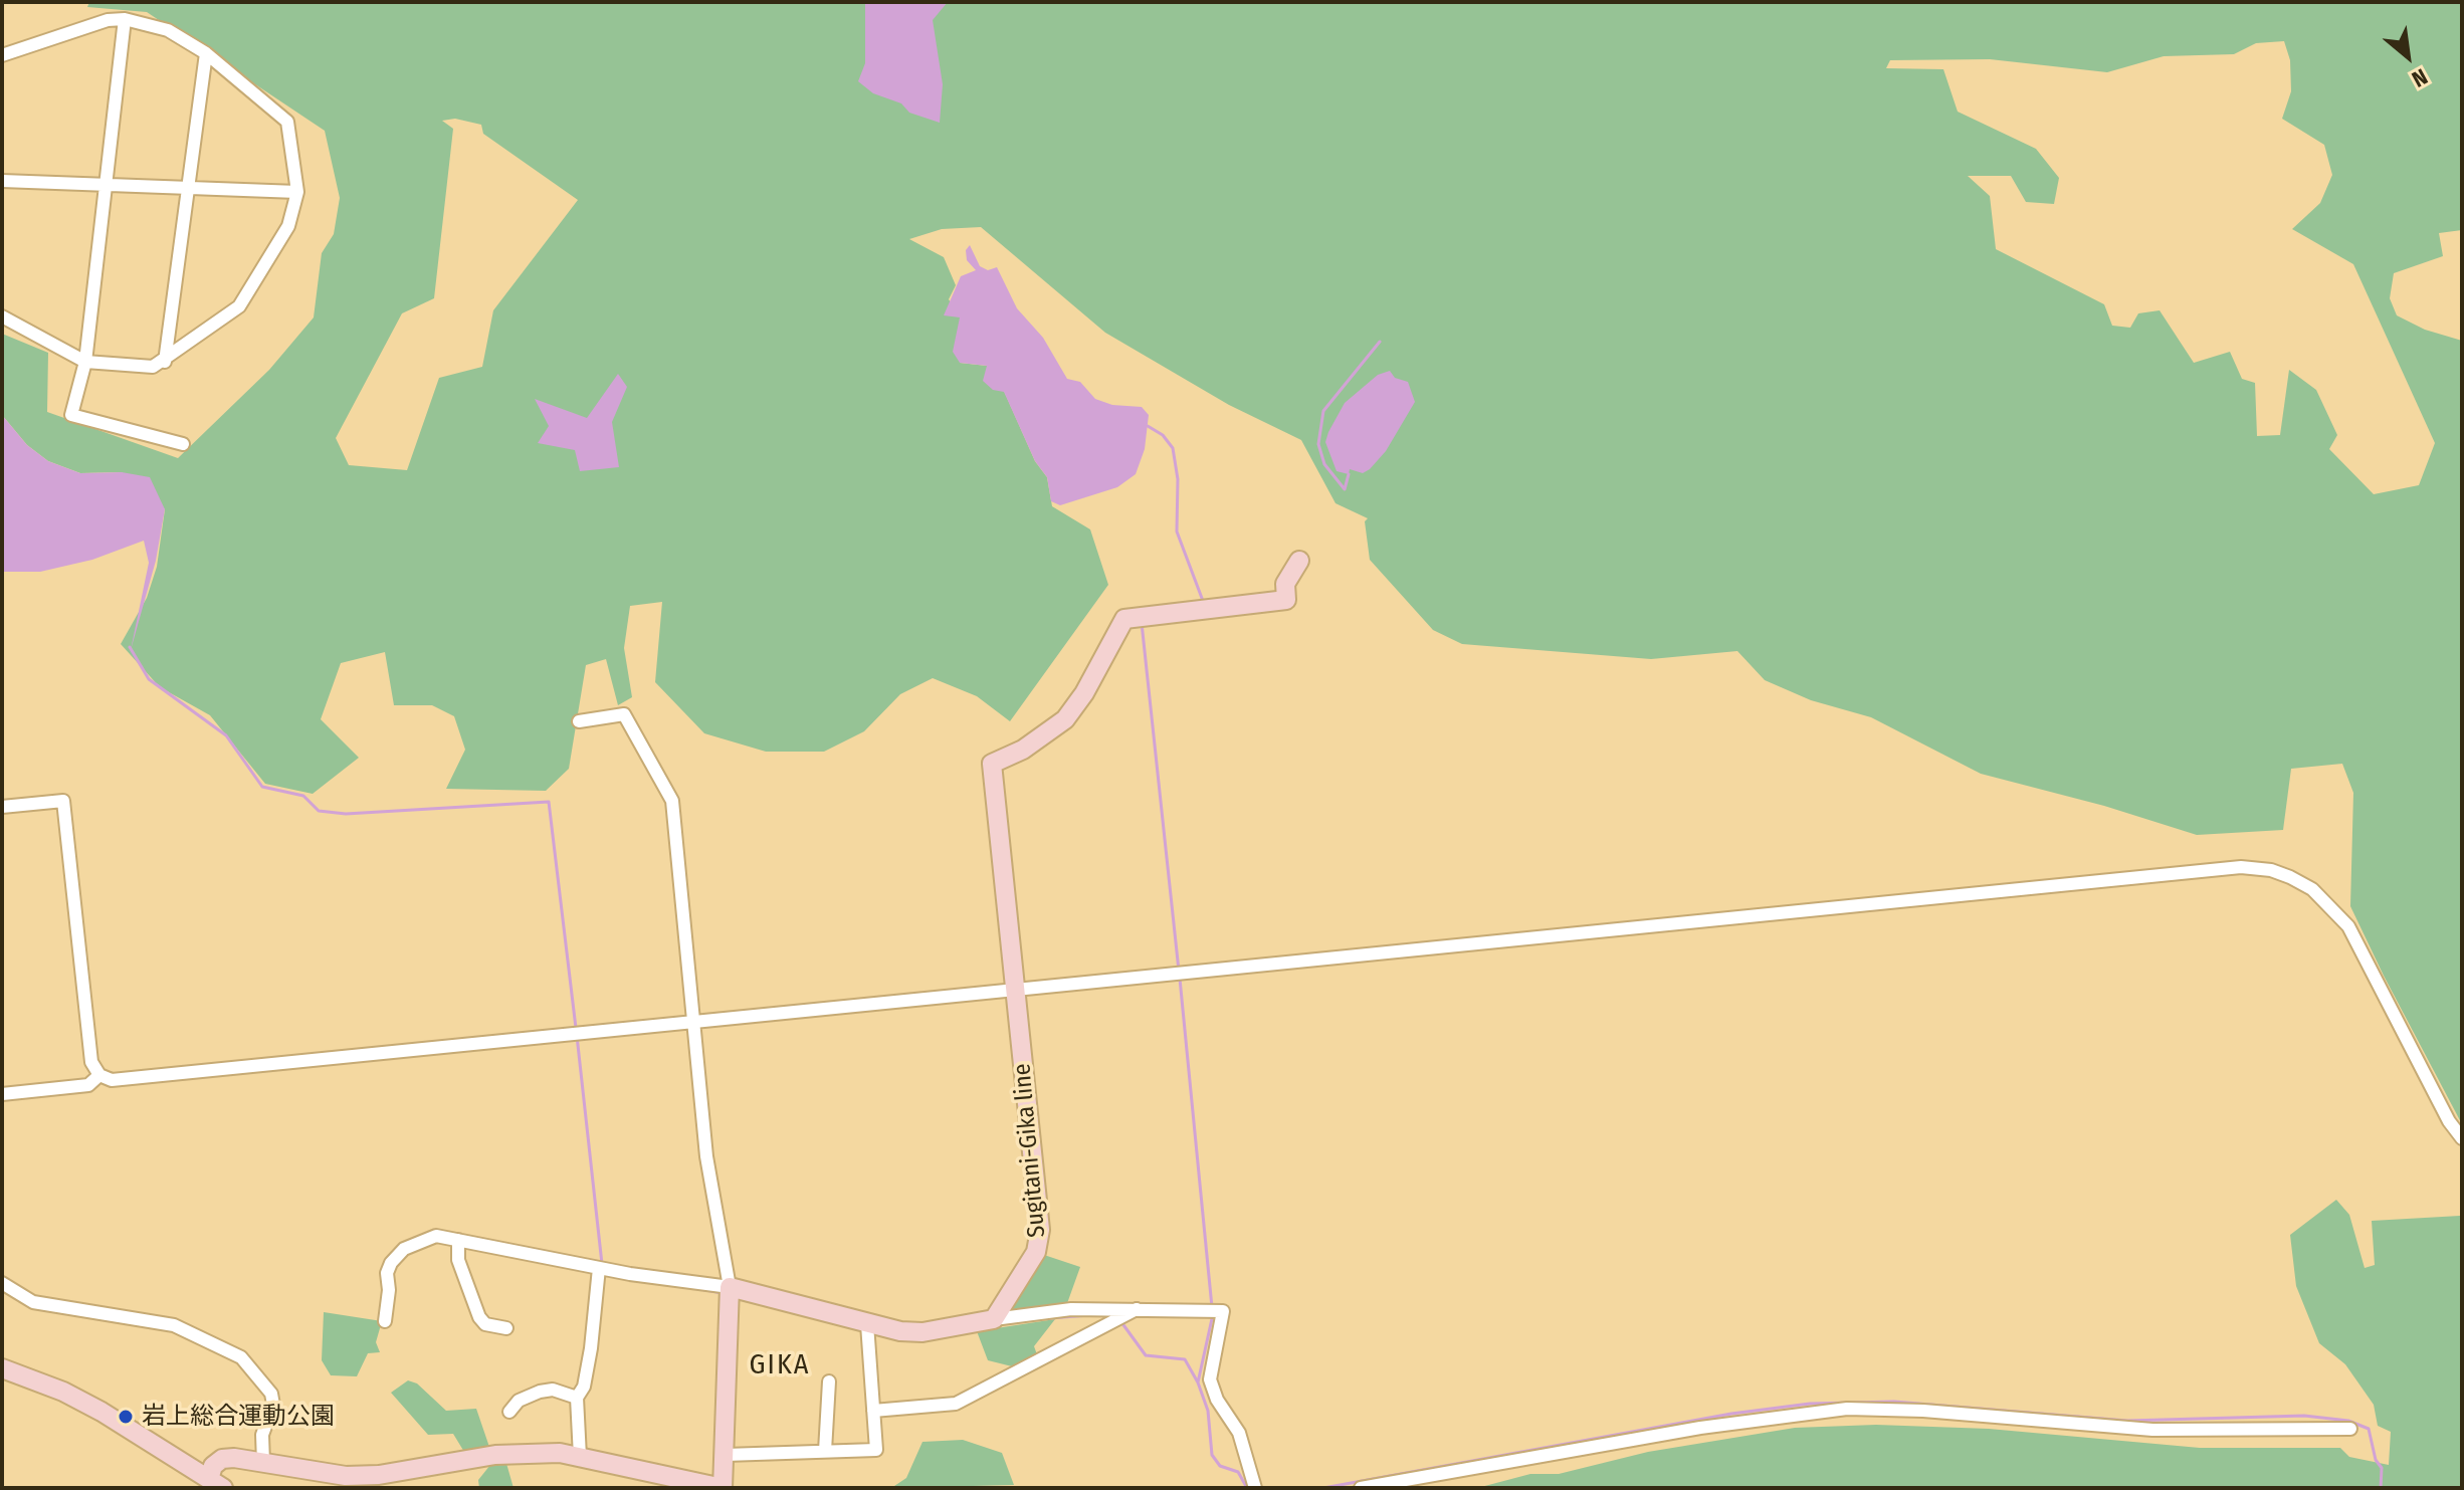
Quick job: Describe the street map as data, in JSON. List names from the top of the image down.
{
  "streets": {
    "main road": ["Sugitani-Gika line"]
  },
  "districts": ["GIKA"],
  "places": ["岩上総合運動公園"],
  "north": "bottom right"
}
